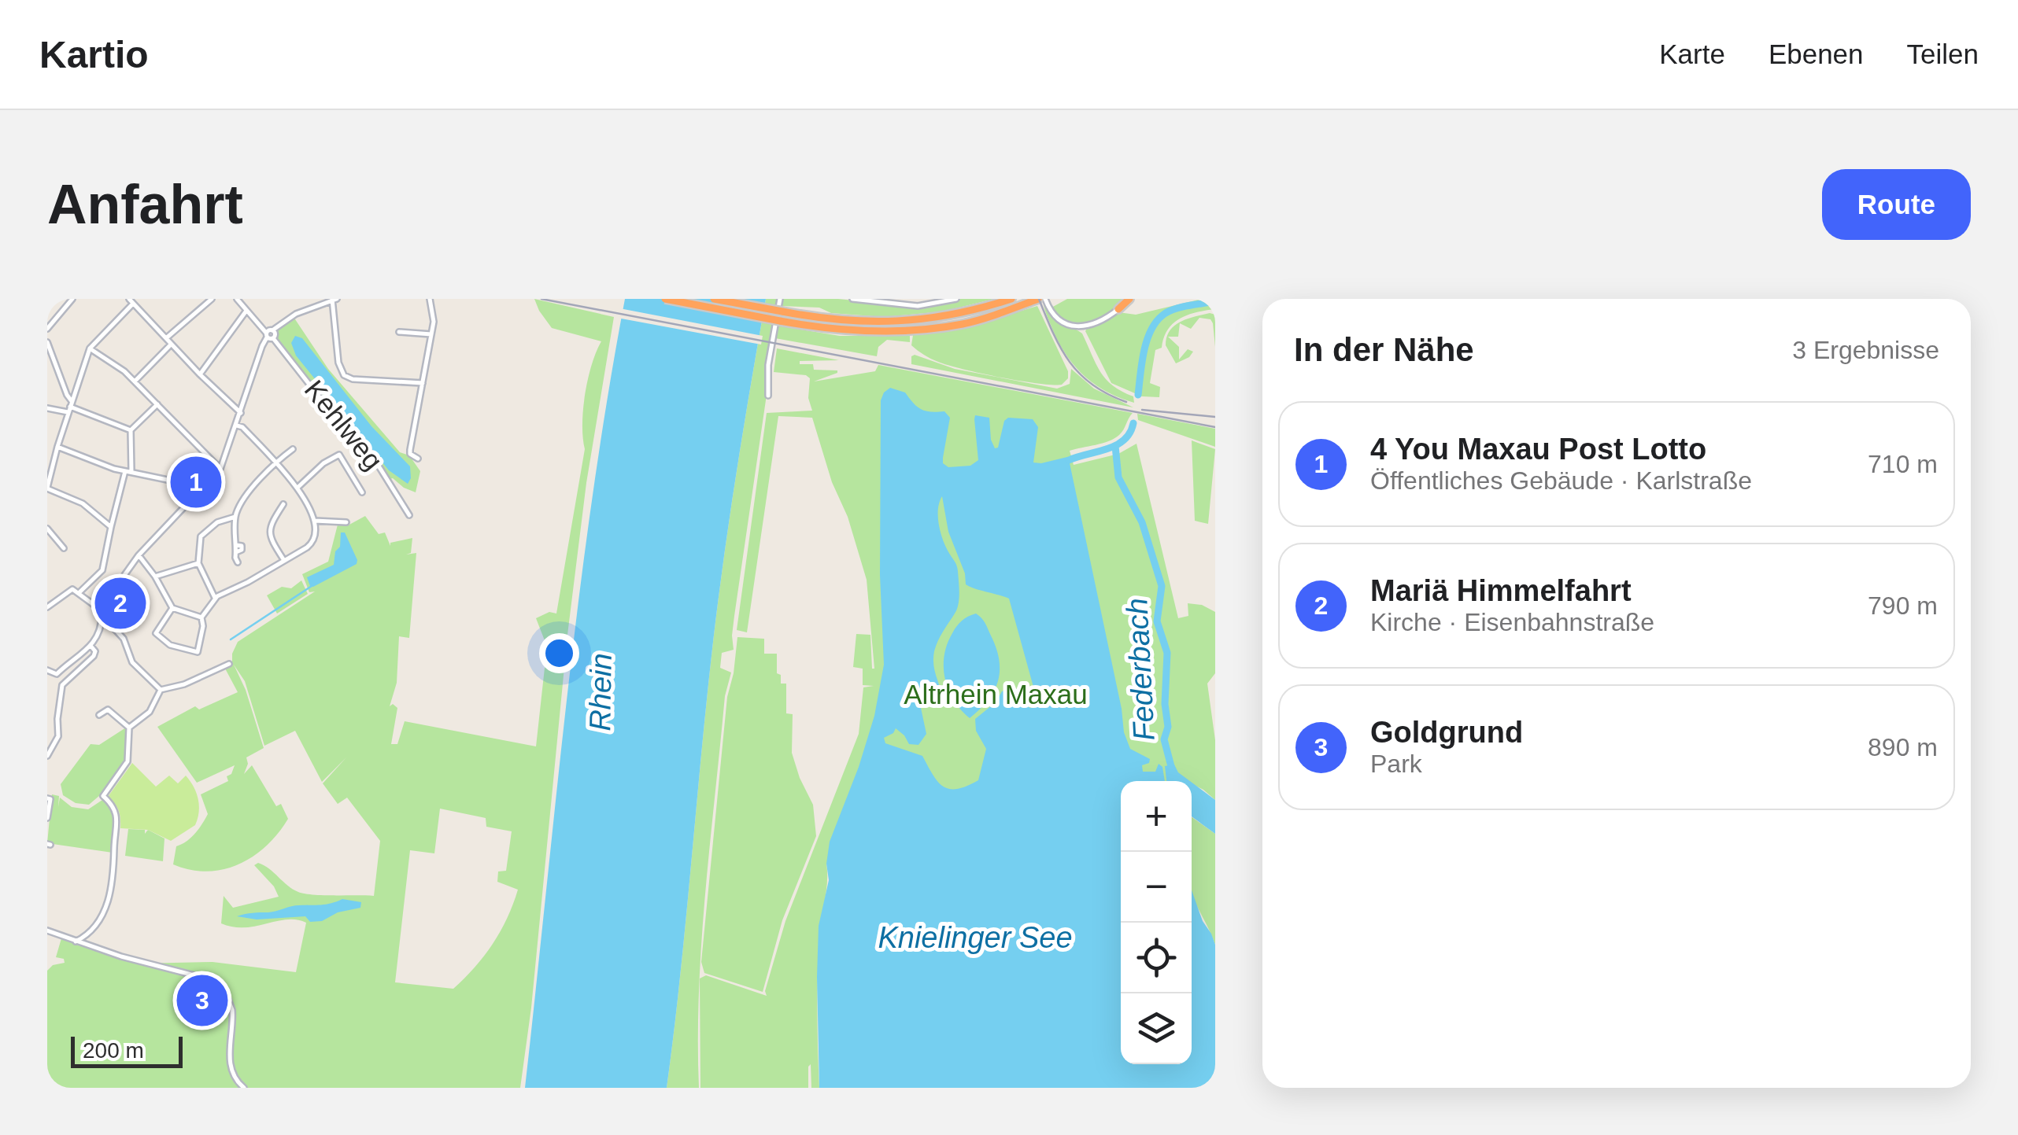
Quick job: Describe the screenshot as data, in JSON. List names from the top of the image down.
{
  "streets": {
    "street": ["Kehlweg"]
  },
  "water": ["Federbach", "Rhein", "Knielinger See"],
  "parks": ["Altrhein Maxau"],
  "scale_bar": "200 m",
  "page": {
    "header": "Kartio",
    "nav": ["Karte", "Ebenen", "Teilen"],
    "buttons": "Route",
    "title": "Anfahrt",
    "heading": ["In der Nähe", "3 Ergebnisse"],
    "list": [
      {
        "mark": "1",
        "name": "4 You Maxau Post Lotto",
        "note": "Öffentliches Gebäude · Karlstraße",
        "value": "710 m"
      },
      {
        "mark": "2",
        "name": "Mariä Himmelfahrt",
        "note": "Kirche · Eisenbahnstraße",
        "value": "790 m"
      },
      {
        "mark": "3",
        "name": "Goldgrund",
        "note": "Park",
        "value": "890 m"
      }
    ],
    "pins": ["1", "2", "3"],
    "map_buttons": ["+", "−"],
    "scale": "200 m"
  }
}
